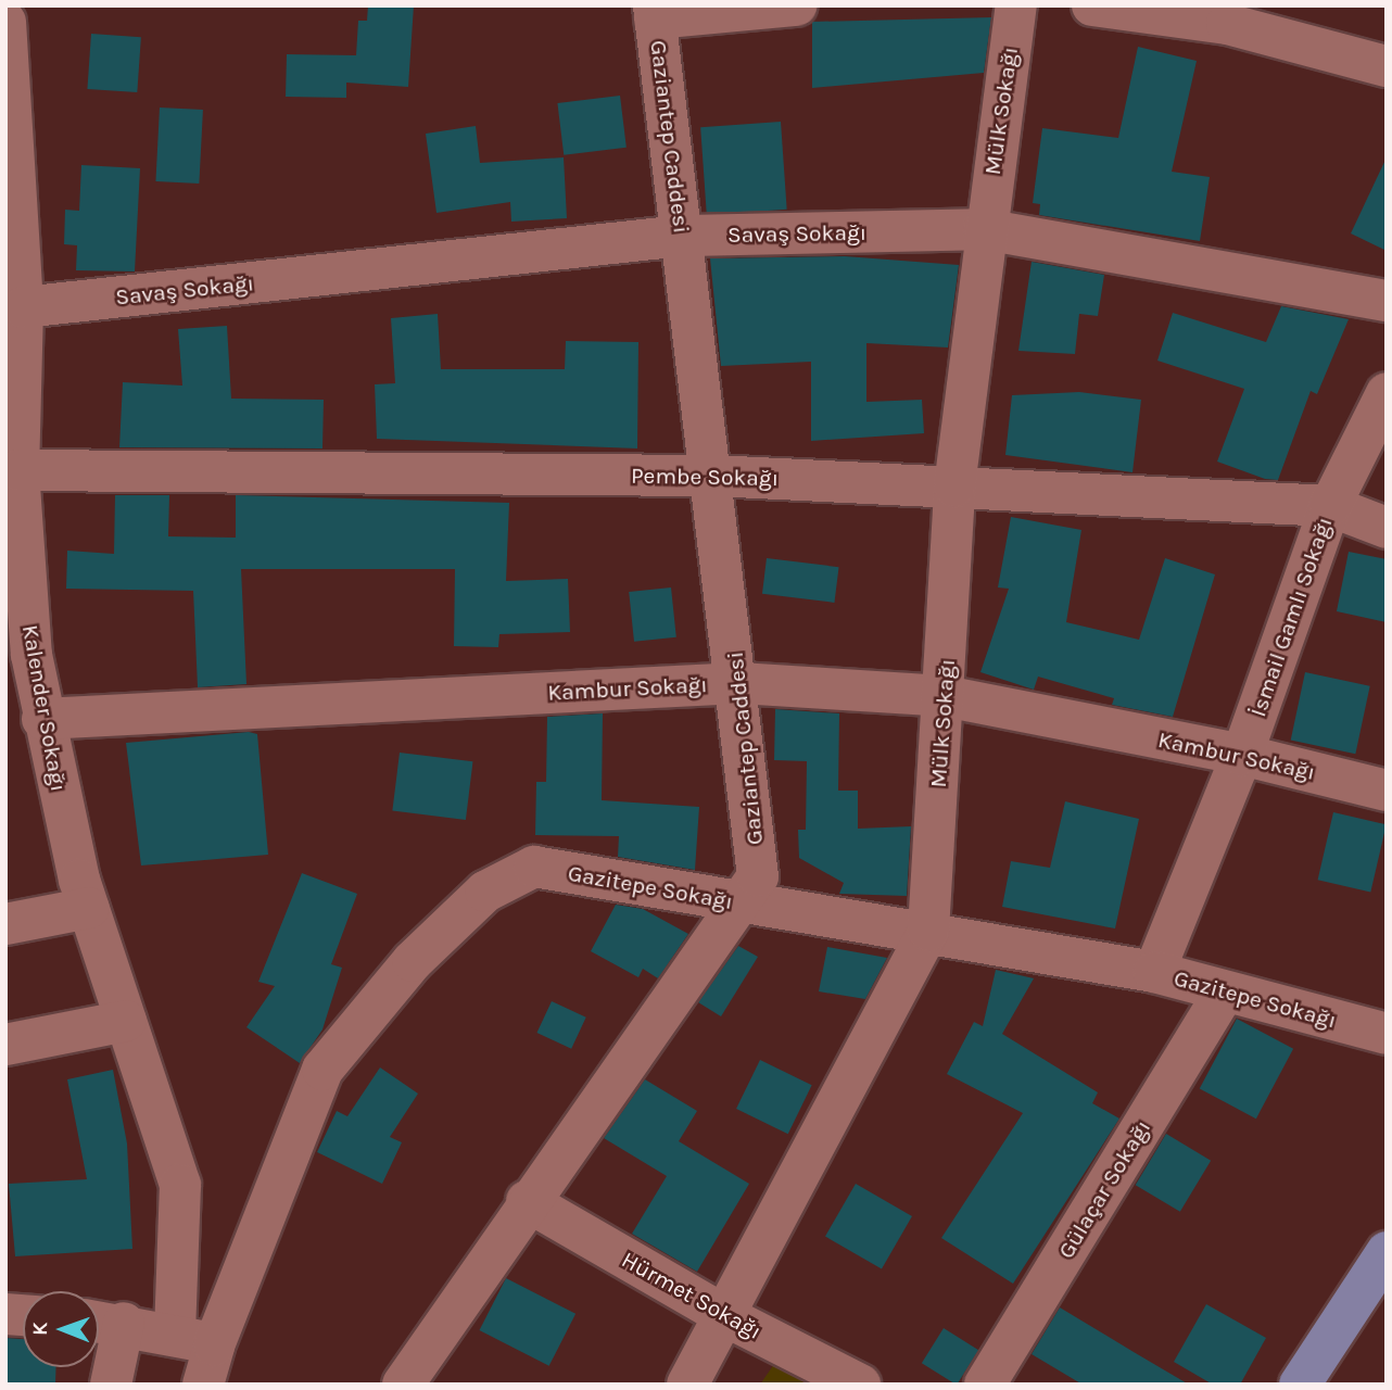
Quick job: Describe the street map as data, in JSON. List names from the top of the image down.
{
  "streets": {
    "street": [
      "Mülk Sokağı",
      "Gaziantep Caddesi",
      "Savaş Sokağı",
      "Pembe Sokağı",
      "İsmail Gamlı Sokağı",
      "Kambur Sokağı",
      "Kalender Sokağı",
      "Gazitepe Sokağı",
      "Gülaçar Sokağı",
      "Hürmet Sokağı"
    ]
  },
  "crossings": [
    ["Mülk Sokağı", "Savaş Sokağı"],
    ["Mülk Sokağı", "Pembe Sokağı"],
    ["Mülk Sokağı", "Kambur Sokağı"],
    ["Mülk Sokağı", "Gazitepe Sokağı"],
    ["Mülk Sokağı", "Hürmet Sokağı"],
    ["Gaziantep Caddesi", "Savaş Sokağı"],
    ["Gaziantep Caddesi", "Pembe Sokağı"],
    ["Gaziantep Caddesi", "Kambur Sokağı"],
    ["Gaziantep Caddesi", "Gazitepe Sokağı"],
    ["Gaziantep Caddesi", "Hürmet Sokağı"],
    ["Savaş Sokağı", "Kalender Sokağı"],
    ["Pembe Sokağı", "İsmail Gamlı Sokağı"],
    ["Pembe Sokağı", "Kalender Sokağı"],
    ["İsmail Gamlı Sokağı", "Kambur Sokağı"],
    ["İsmail Gamlı Sokağı", "Gazitepe Sokağı"],
    ["Kambur Sokağı", "Kalender Sokağı"],
    ["Kalender Sokağı", "Gazitepe Sokağı"],
    ["Gazitepe Sokağı", "Gülaçar Sokağı"]
  ],
  "north": "left"
}
